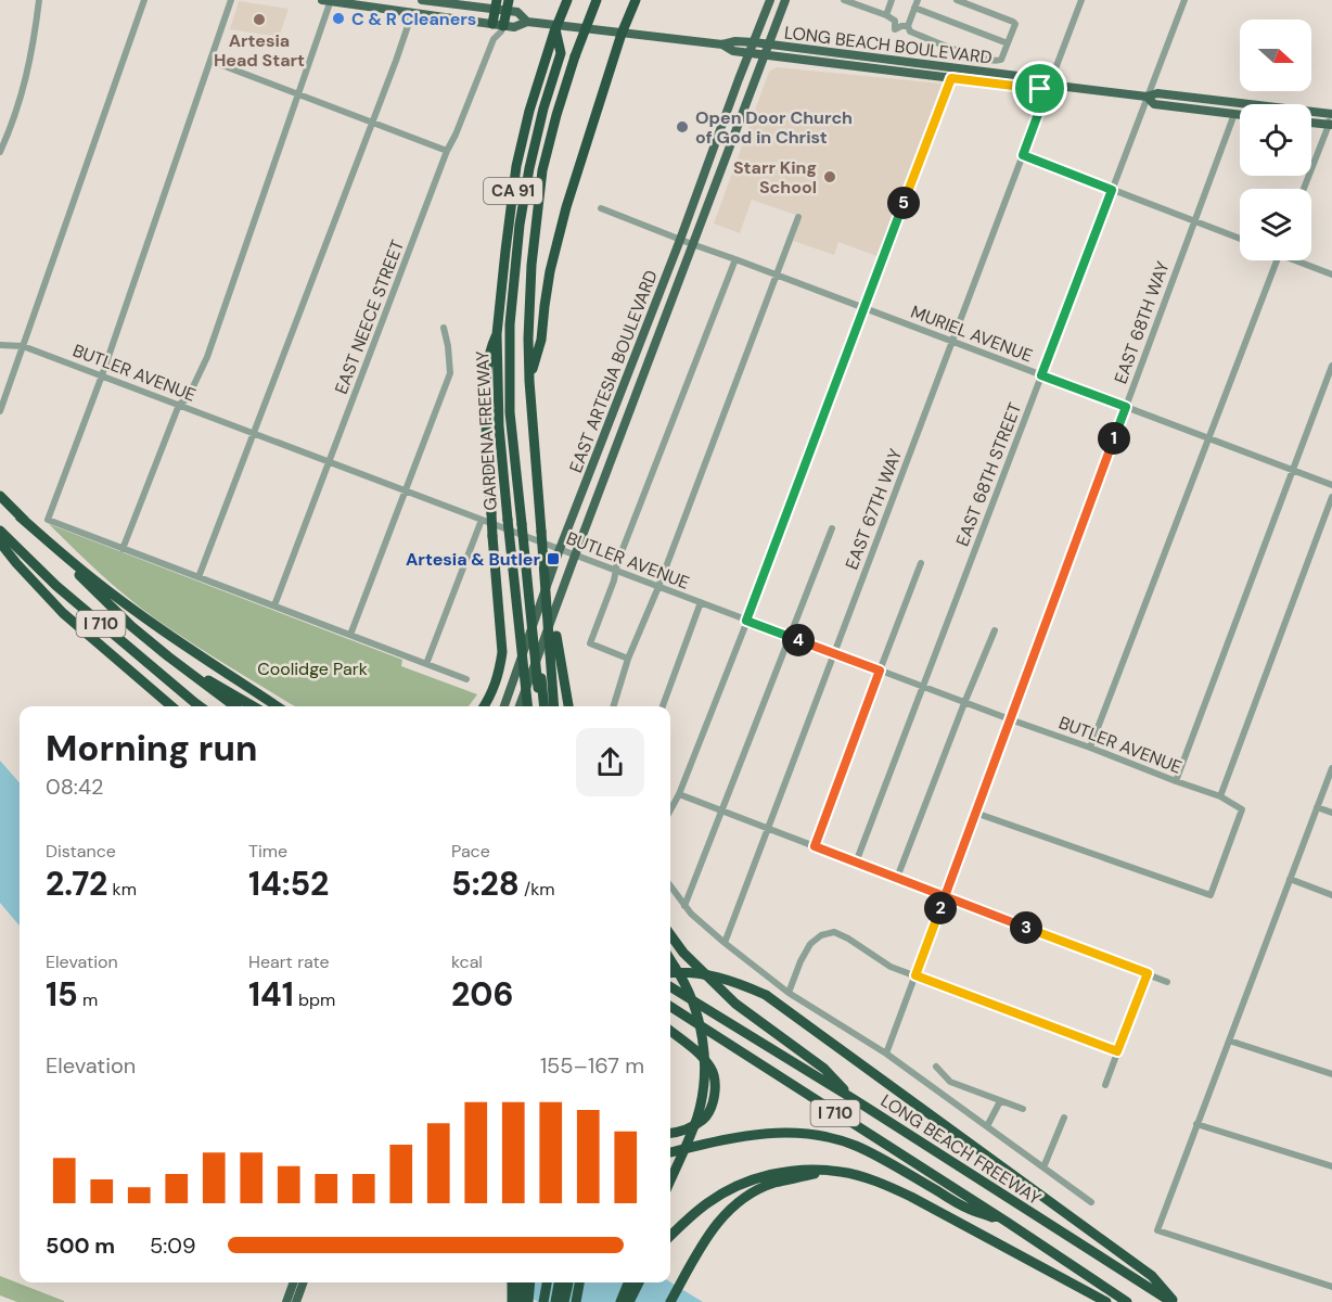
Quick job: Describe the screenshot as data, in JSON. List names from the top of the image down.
{
  "streets": {
    "highway": [
      "CA 91",
      "GARDENA FREEWAY",
      "I 710",
      "LONG BEACH FREEWAY"
    ],
    "main road": ["LONG BEACH BOULEVARD", "EAST ARTESIA BOULEVARD"],
    "street": [
      "EAST NEECE STREET",
      "EAST 68TH WAY",
      "MURIEL AVENUE",
      "BUTLER AVENUE",
      "EAST 68TH STREET",
      "EAST 67TH WAY"
    ]
  },
  "crossings": [
    ["LONG BEACH BOULEVARD", "EAST NEECE STREET"],
    ["LONG BEACH BOULEVARD", "EAST 68TH WAY"],
    ["LONG BEACH BOULEVARD", "EAST ARTESIA BOULEVARD"],
    ["LONG BEACH BOULEVARD", "EAST 68TH STREET"],
    ["LONG BEACH BOULEVARD", "EAST 67TH WAY"],
    ["EAST NEECE STREET", "BUTLER AVENUE"],
    ["EAST 68TH WAY", "MURIEL AVENUE"],
    ["EAST 68TH WAY", "BUTLER AVENUE"],
    ["MURIEL AVENUE", "EAST ARTESIA BOULEVARD"],
    ["MURIEL AVENUE", "EAST 68TH STREET"],
    ["MURIEL AVENUE", "EAST 67TH WAY"],
    ["EAST ARTESIA BOULEVARD", "BUTLER AVENUE"],
    ["BUTLER AVENUE", "EAST 68TH STREET"],
    ["BUTLER AVENUE", "EAST 67TH WAY"]
  ],
  "parks": ["Coolidge Park"],
  "places": {
    "other": [
      "C & R Cleaners",
      "Artesia Head Start",
      "Open Door Church of God in Christ",
      "Starr King School"
    ],
    "transit": ["Artesia & Butler"]
  },
  "north": "right",
  "page": {
    "pins": [
      "5",
      "1",
      "4",
      "2",
      "3"
    ],
    "heading": ["Morning run", "08:42"],
    "stats": [
      ["Distance", "2.72 km"],
      ["Time", "14:52"],
      ["Pace", "5:28 /km"],
      ["Elevation", "15 m"],
      ["Heart rate", "141 bpm"],
      ["kcal", "206"]
    ],
    "chart": ["Elevation", "155–167 m"],
    "list": [
      {
        "name": "500 m",
        "note": "5:09"
      }
    ]
  }
}
